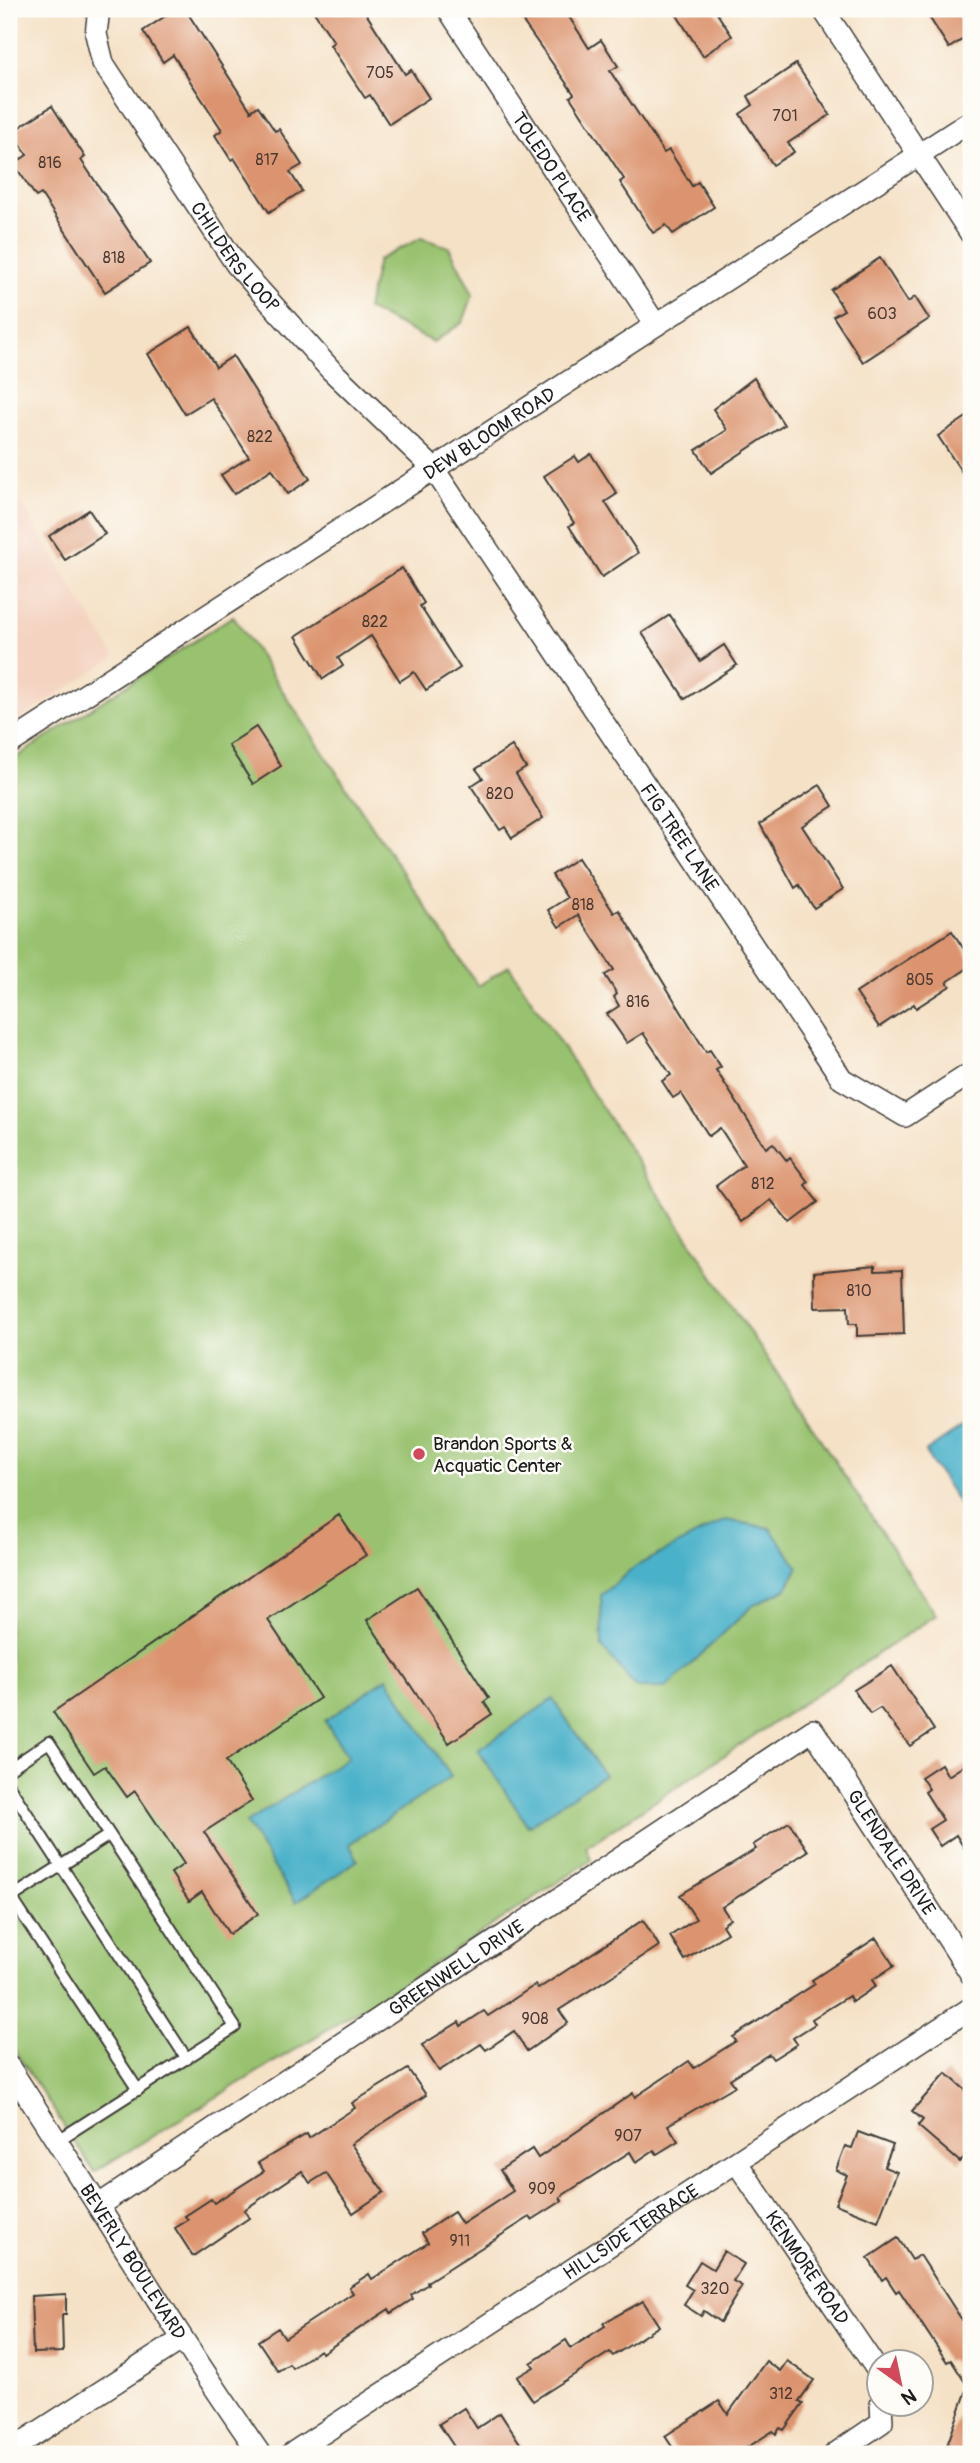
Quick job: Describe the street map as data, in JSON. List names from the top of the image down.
{
  "streets": {
    "street": [
      "TOLEDO PLACE",
      "CHILDERS LOOP",
      "DEW BLOOM ROAD",
      "FIG TREE LANE",
      "GLENDALE DRIVE",
      "GREENWELL DRIVE",
      "HILLSIDE TERRACE",
      "BEVERLY BOULEVARD",
      "KENMORE ROAD"
    ]
  },
  "crossings": [
    ["TOLEDO PLACE", "DEW BLOOM ROAD"],
    ["CHILDERS LOOP", "DEW BLOOM ROAD"],
    ["CHILDERS LOOP", "FIG TREE LANE"],
    ["DEW BLOOM ROAD", "FIG TREE LANE"],
    ["GLENDALE DRIVE", "GREENWELL DRIVE"],
    ["GREENWELL DRIVE", "BEVERLY BOULEVARD"],
    ["HILLSIDE TERRACE", "KENMORE ROAD"]
  ],
  "places": ["Brandon Sports & Acquatic Center"],
  "house_numbers": [
    "705",
    "701",
    "817",
    "816",
    "818",
    "603",
    "822",
    "822",
    "820",
    "818",
    "805",
    "816",
    "812",
    "810",
    "908",
    "907",
    "909",
    "911",
    "320",
    "312"
  ],
  "north": "bottom right"
}
